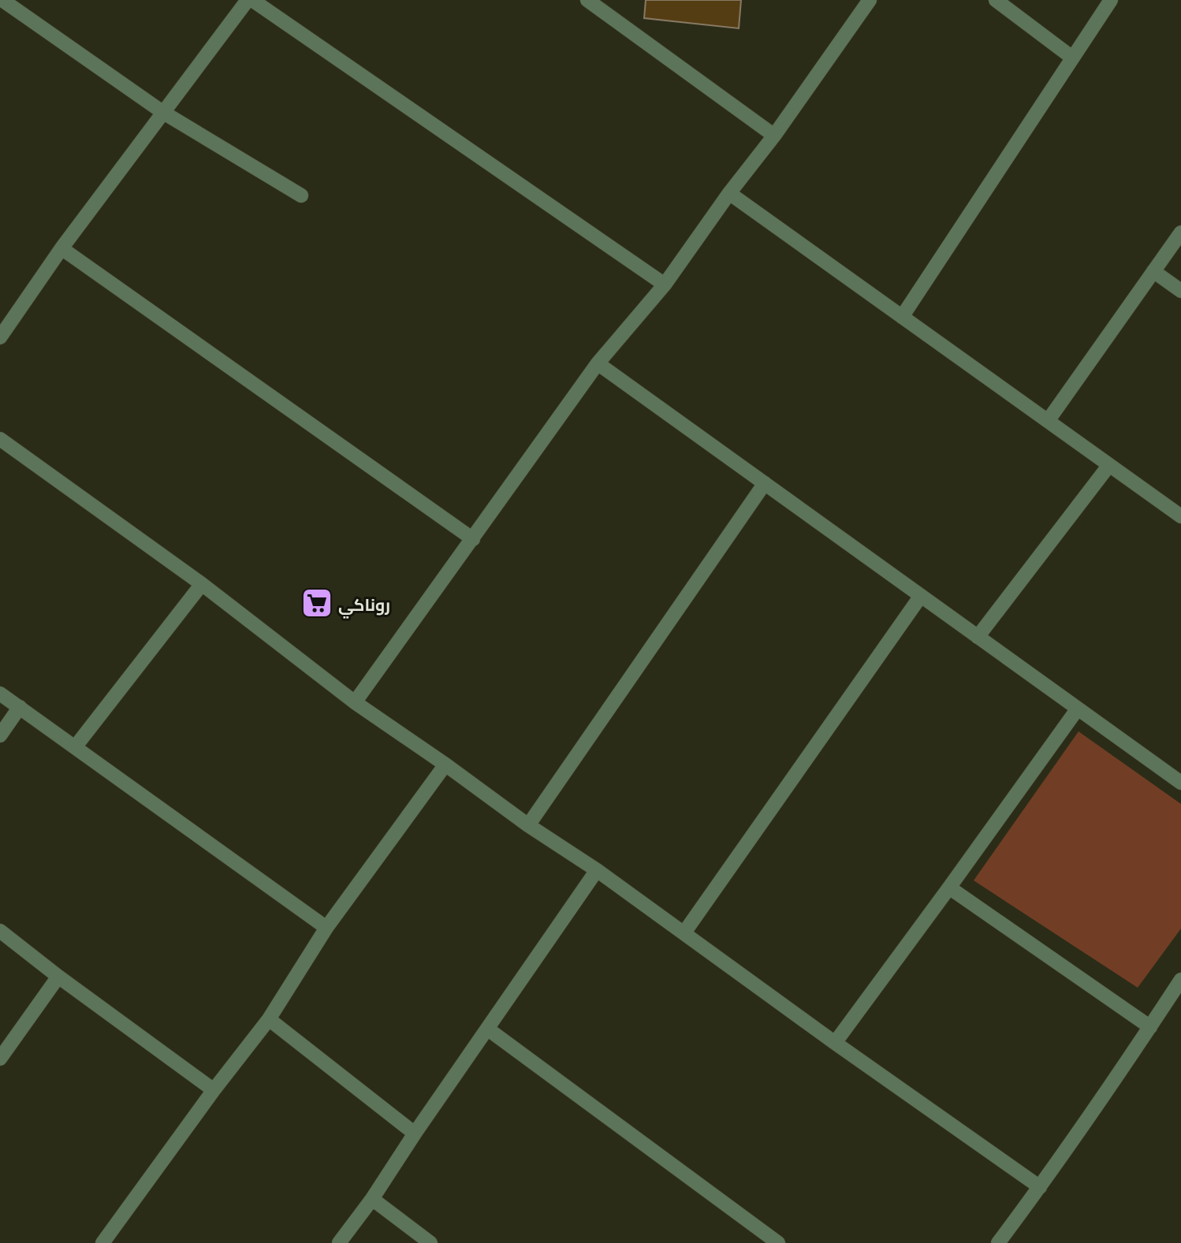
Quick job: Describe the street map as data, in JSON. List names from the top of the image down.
{
  "places": {
    "supermarket": ["روناكي"]
  }
}
